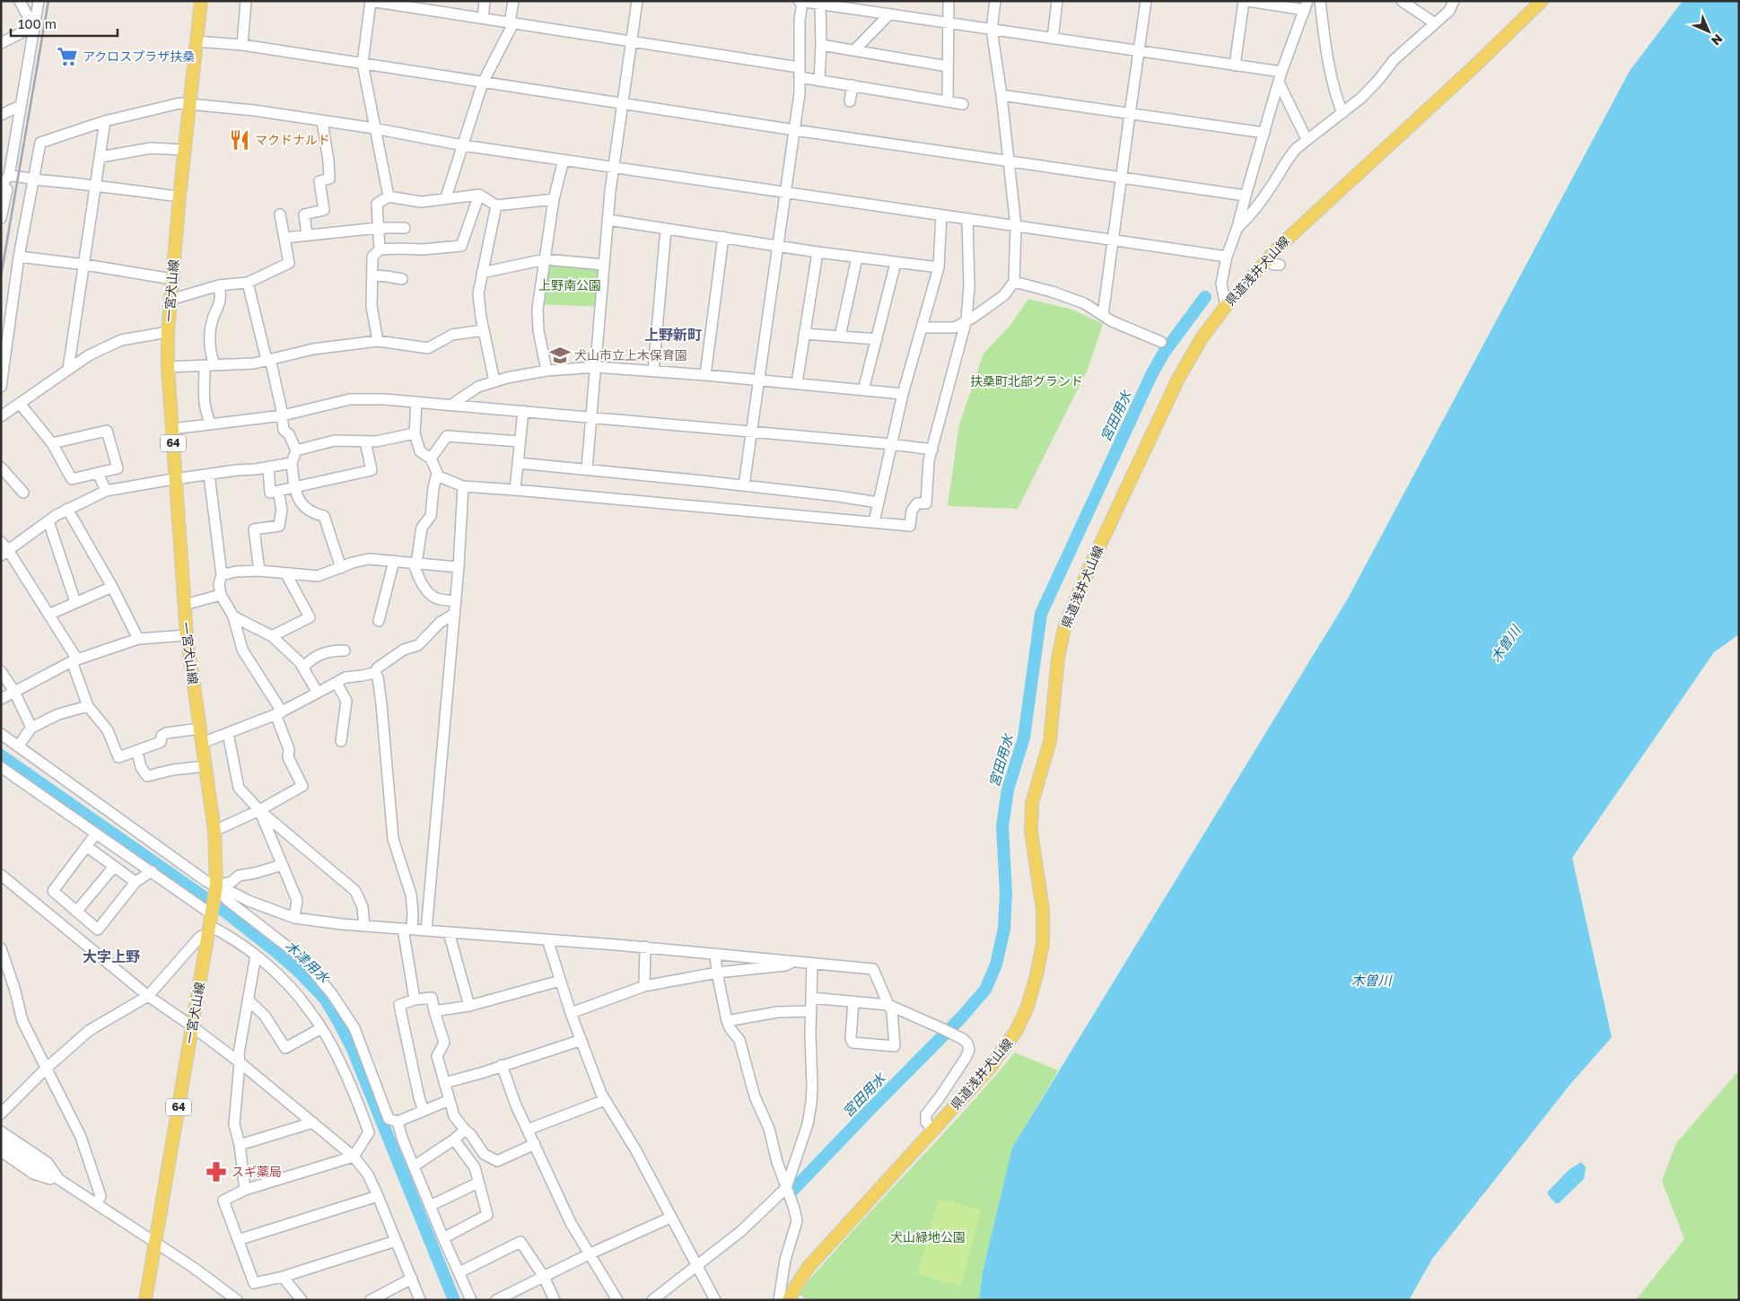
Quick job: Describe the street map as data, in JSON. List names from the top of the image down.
{
  "streets": {
    "main road": ["県道浅井犬山線", "一宮犬山線", "64"]
  },
  "districts": ["上野新町", "大字上野"],
  "water": ["宮田用水", "木曽川", "木津用水"],
  "parks": ["上野南公園", "扶桑町北部グランド", "犬山緑地公園"],
  "places": {
    "supermarket": ["アクロスプラザ扶桑"],
    "restaurant": ["マクドナルド"],
    "school or university": ["犬山市立上木保育園"],
    "pharmacy": ["スギ薬局"]
  },
  "scale_bar": "100 m",
  "north": "bottom right"
}
